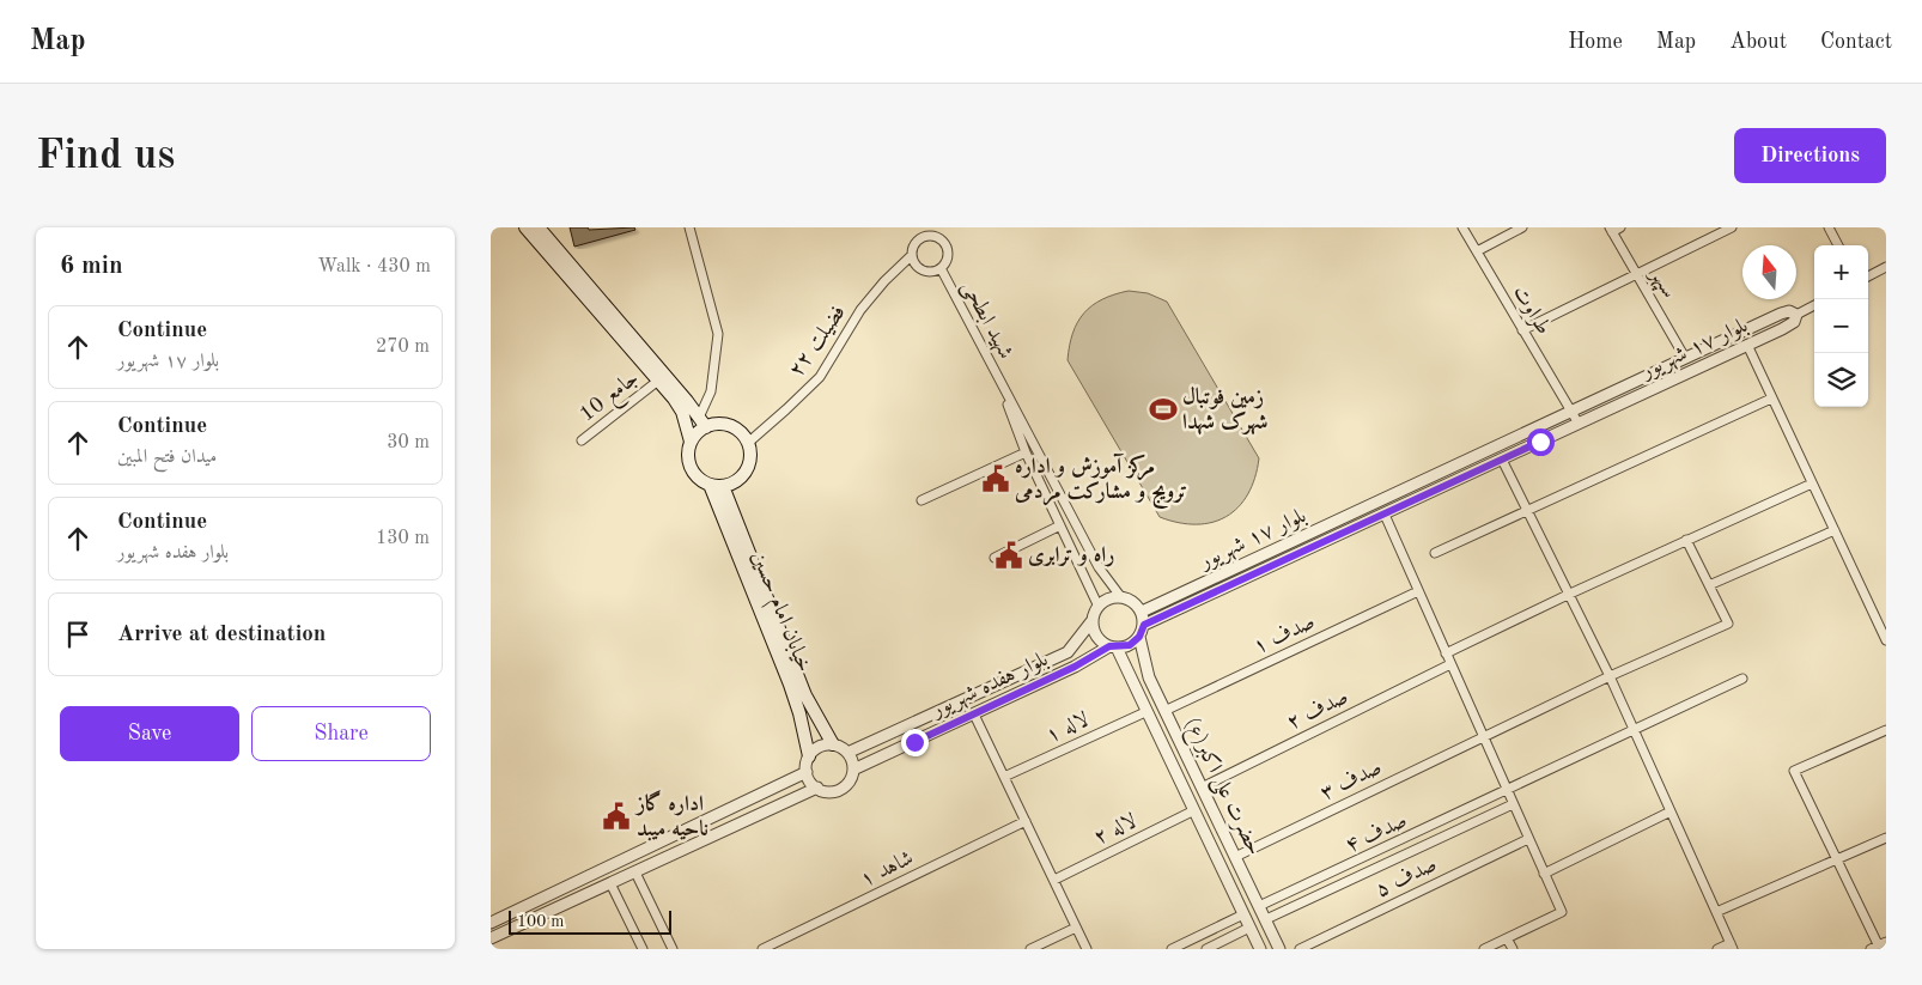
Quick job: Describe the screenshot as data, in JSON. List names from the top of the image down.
{
  "streets": {
    "main road": ["خیابان امام حسین"],
    "street": [
      "سپهر",
      "طراوت",
      "شهید ابطحی",
      "فضیلت ۲۲",
      "بلوار ۱۷ شهریور",
      "جامع 10",
      "صدف ۱",
      "بلوار هفده شهریور",
      "صدف ۲",
      "لاله ۱",
      "صدف ۳",
      "حضرت علی اکبر(ع)",
      "لاله ۲",
      "صدف ۴",
      "شاهد ۱",
      "صدف ۵"
    ]
  },
  "crossings": [
    ["سپهر", "بلوار ۱۷ شهریور"],
    ["طراوت", "بلوار ۱۷ شهریور"],
    ["شهید ابطحی", "فضیلت ۲۲"],
    ["شهید ابطحی", "بلوار ۱۷ شهریور"],
    ["شهید ابطحی", "بلوار هفده شهریور"],
    ["شهید ابطحی", "حضرت علی اکبر(ع)"],
    ["فضیلت ۲۲", "خیابان امام حسین"],
    ["بلوار ۱۷ شهریور", "بلوار هفده شهریور"],
    ["بلوار ۱۷ شهریور", "حضرت علی اکبر(ع)"],
    ["خیابان امام حسین", "بلوار هفده شهریور"],
    ["صدف ۱", "حضرت علی اکبر(ع)"],
    ["بلوار هفده شهریور", "حضرت علی اکبر(ع)"],
    ["صدف ۲", "حضرت علی اکبر(ع)"],
    ["لاله ۱", "حضرت علی اکبر(ع)"],
    ["صدف ۳", "حضرت علی اکبر(ع)"],
    ["حضرت علی اکبر(ع)", "لاله ۲"],
    ["حضرت علی اکبر(ع)", "صدف ۴"]
  ],
  "places": {
    "sports": ["زمین فوتبال شهرک شهدا"],
    "public building": ["مرکز آموزش و اداره ترویج و مشارکت مردمی", "راه و ترابری", "اداره گاز ناحیه میبد"]
  },
  "scale_bar": "100 m",
  "north": "top",
  "page": {
    "header": "Map",
    "nav": [
      "Home",
      "Map",
      "About",
      "Contact"
    ],
    "buttons": [
      "Directions",
      ["Save", "Share"]
    ],
    "title": "Find us",
    "heading": ["6 min", "Walk · 430 m"],
    "map_buttons": ["+", "−"],
    "list": [
      ["Continue", "بلوار ۱۷ شهریور", "270 m"],
      ["Continue", "میدان فتح المبین", "30 m"],
      ["Continue", "بلوار هفده شهریور", "130 m"],
      "Arrive at destination"
    ],
    "scale": "100 m"
  }
}
